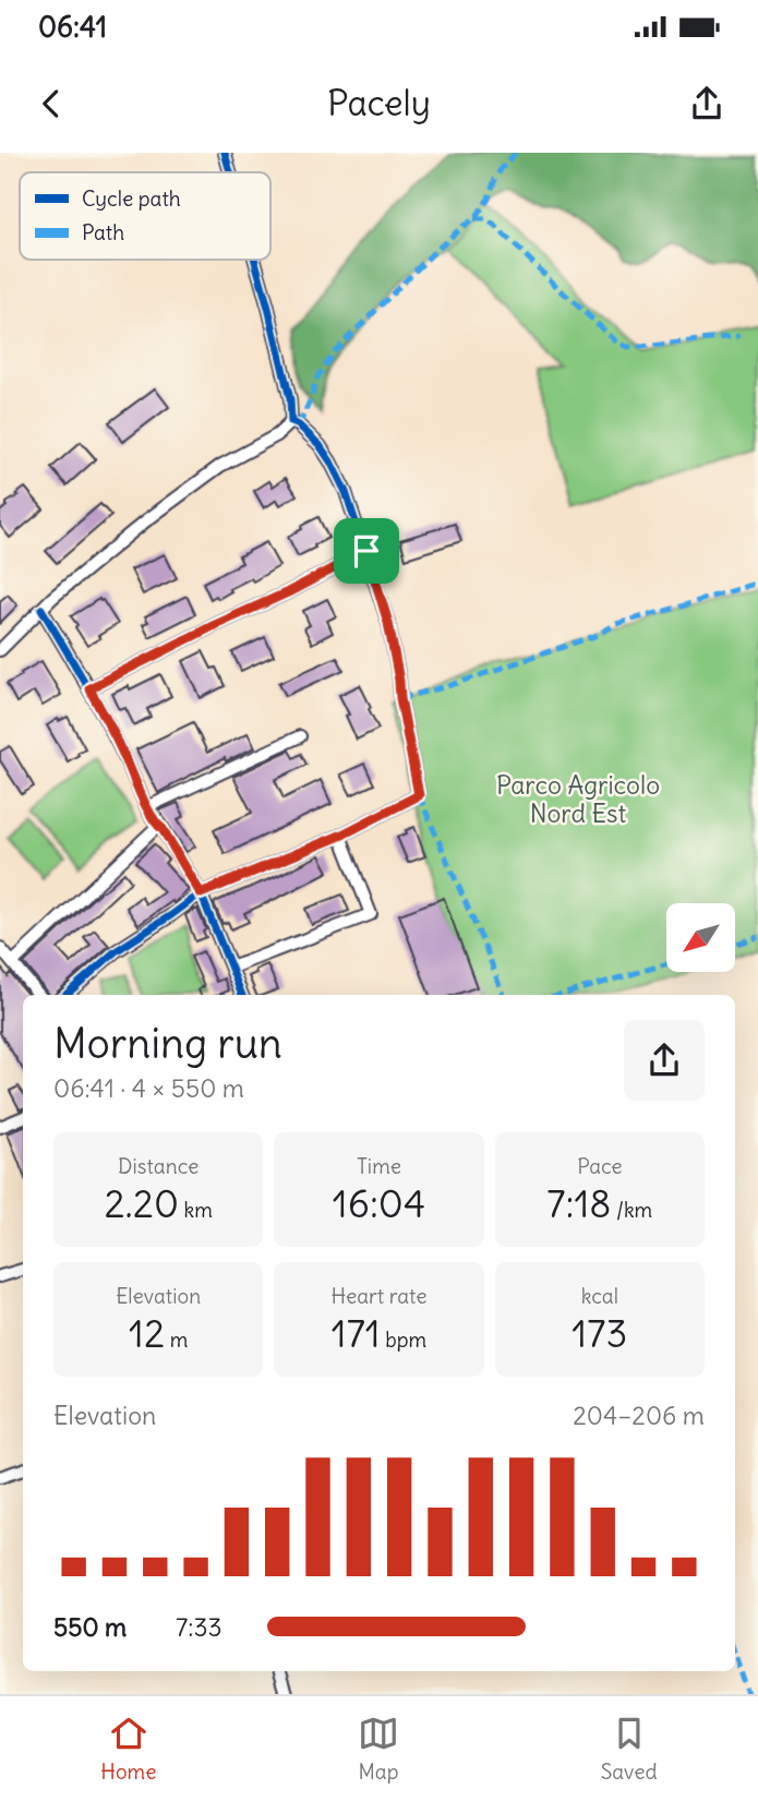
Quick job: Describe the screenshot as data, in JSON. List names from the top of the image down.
{
  "parks": ["Parco Agricolo Nord Est"],
  "legend": ["Cycle path", "Path"],
  "north": "bottom left",
  "page": {
    "status": "06:41",
    "header": "Pacely",
    "heading": ["Morning run", "06:41 · 4 × 550 m"],
    "stats": [
      ["Distance", "2.20 km"],
      ["Time", "16:04"],
      ["Pace", "7:18 /km"],
      ["Elevation", "12 m"],
      ["Heart rate", "171 bpm"],
      ["kcal", "173"]
    ],
    "chart": ["Elevation", "204–206 m"],
    "list": [
      {
        "name": "550 m",
        "note": "7:33"
      }
    ],
    "tabs": ["Home", "Map", "Saved"]
  }
}
